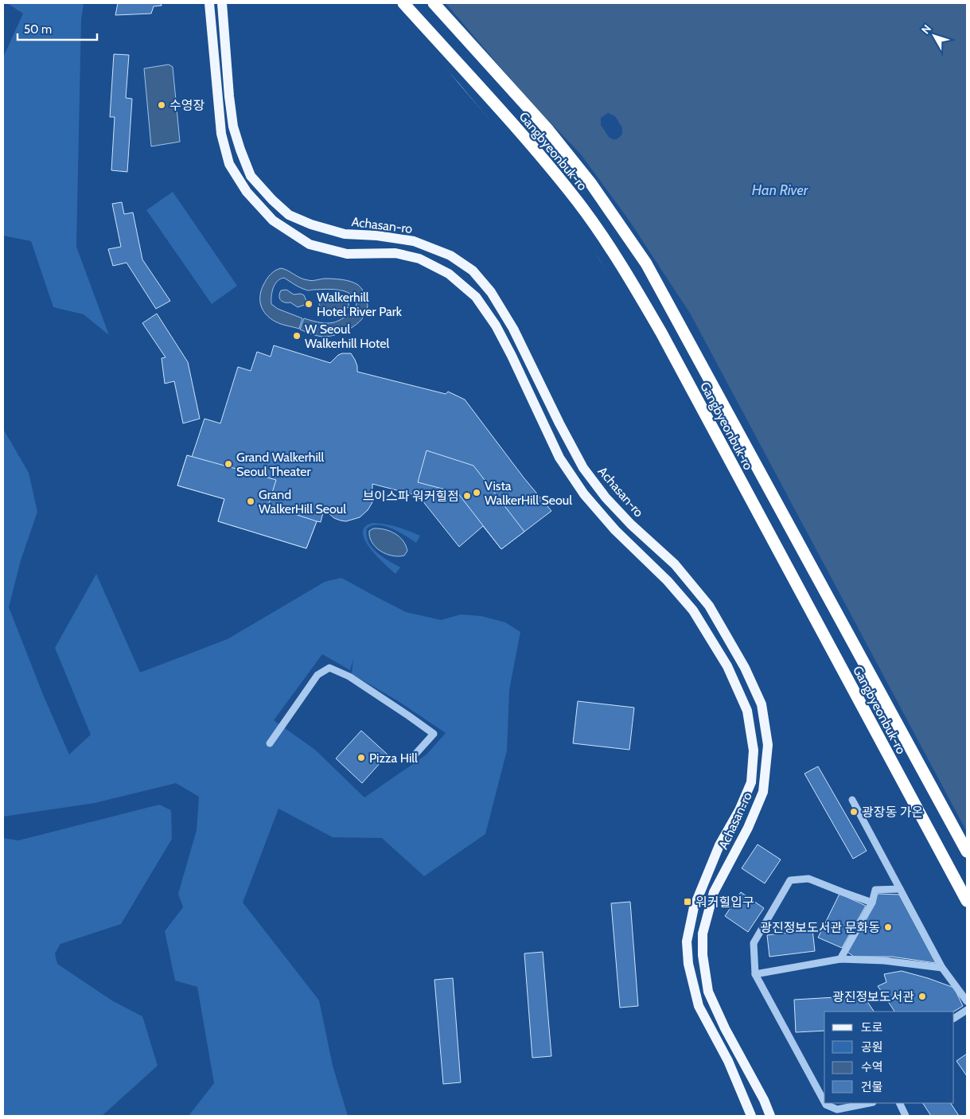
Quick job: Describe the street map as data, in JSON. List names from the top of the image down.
{
  "streets": {
    "highway": ["Gangbyeonbuk-ro"],
    "main road": ["Achasan-ro"]
  },
  "water": ["Han River"],
  "places": {
    "other": [
      "수영장",
      "Walkerhill Hotel River Park",
      "W Seoul Walkerhill Hotel",
      "Grand Walkerhill Seoul Theater",
      "Vista WalkerHill Seoul",
      "브이스파 워커힐점",
      "Grand WalkerHill Seoul",
      "Pizza Hill",
      "광장동 가온",
      "광진정보도서관 문화동",
      "광진정보도서관"
    ],
    "transit": ["워커힐입구"]
  },
  "legend": [
    "도로",
    "공원",
    "수역",
    "건물"
  ],
  "scale_bar": "50 m",
  "north": "top left"
}
